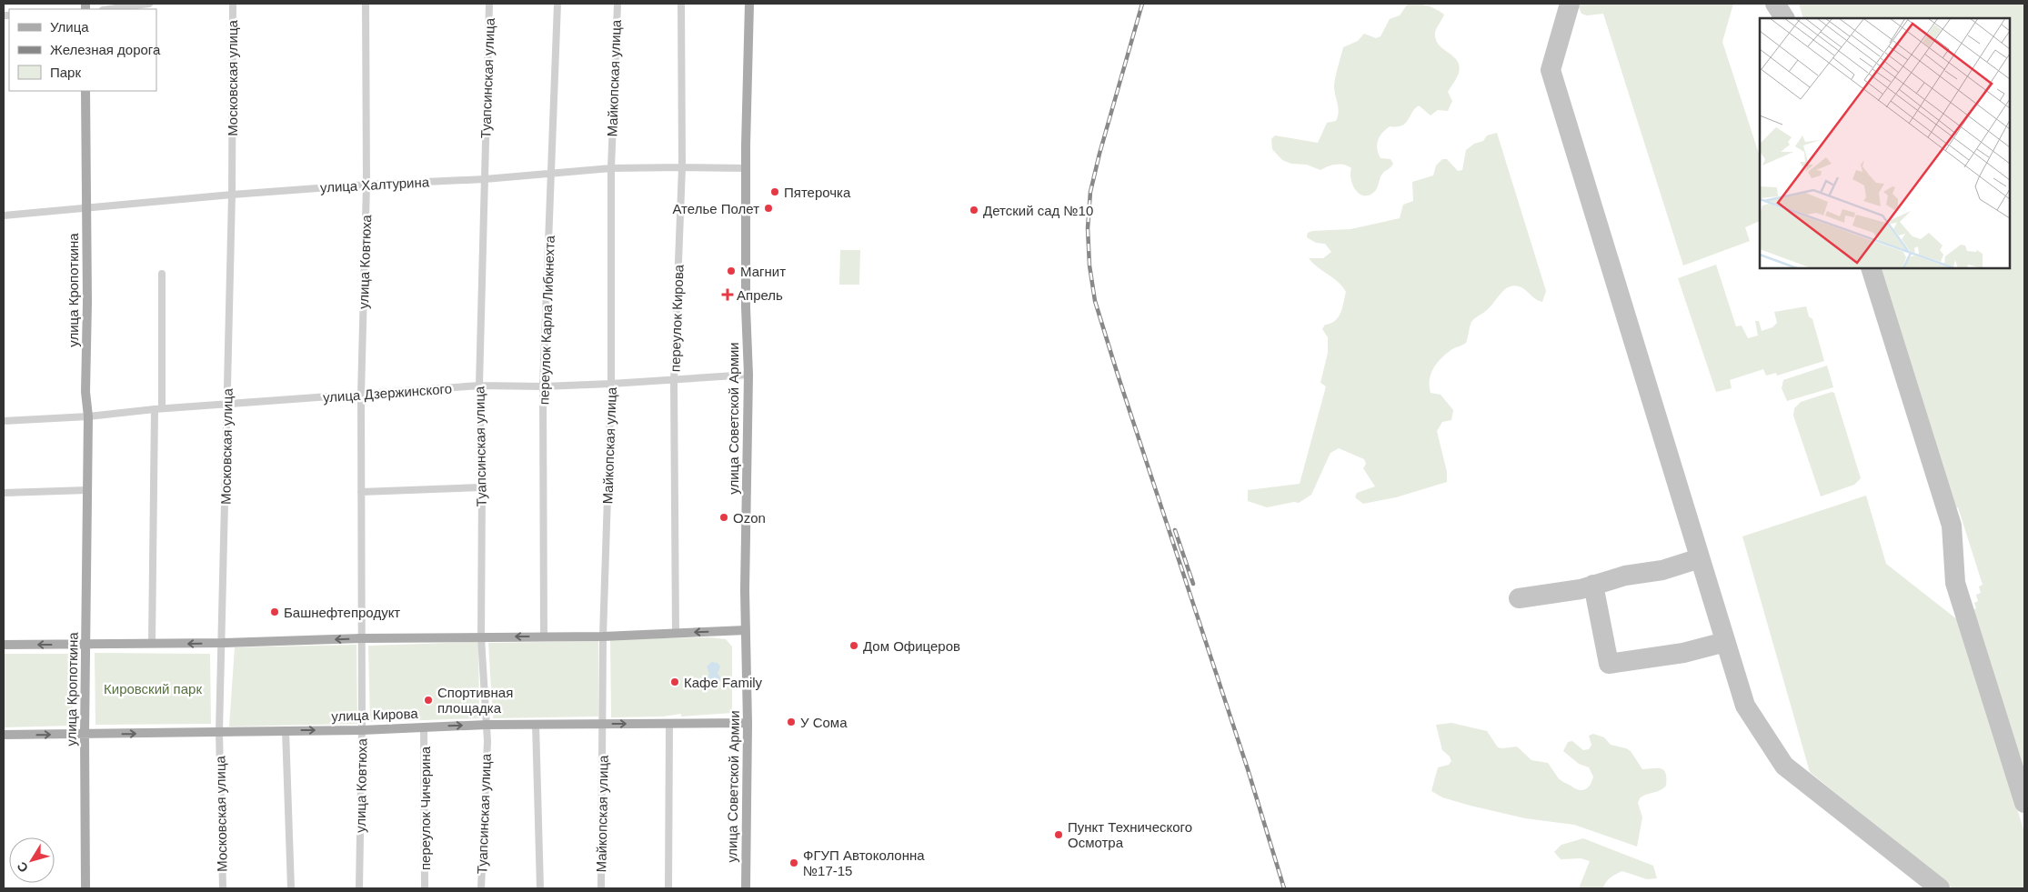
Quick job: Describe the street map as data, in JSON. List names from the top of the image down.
{
  "streets": {
    "main road": ["улица Кропоткина", "улица Советской Армии", "улица Кирова"],
    "street": [
      "Московская улица",
      "Туапсинская улица",
      "Майкопская улица",
      "улица Халтурина",
      "улица Ковтюха",
      "переулок Кирова",
      "переулок Карла Либкнехта",
      "улица Дзержинского",
      "переулок Чичерина"
    ]
  },
  "crossings": [
    ["Московская улица", "улица Халтурина"],
    ["Московская улица", "улица Дзержинского"],
    ["Московская улица", "улица Кирова"],
    ["Туапсинская улица", "улица Халтурина"],
    ["Туапсинская улица", "улица Дзержинского"],
    ["Туапсинская улица", "улица Кирова"],
    ["Майкопская улица", "улица Халтурина"],
    ["Майкопская улица", "улица Дзержинского"],
    ["Майкопская улица", "улица Кирова"],
    ["улица Халтурина", "улица Ковтюха"],
    ["улица Халтурина", "улица Кропоткина"],
    ["улица Халтурина", "переулок Кирова"],
    ["улица Халтурина", "переулок Карла Либкнехта"],
    ["улица Халтурина", "улица Советской Армии"],
    ["улица Ковтюха", "улица Дзержинского"],
    ["улица Ковтюха", "улица Кирова"],
    ["улица Кропоткина", "улица Дзержинского"],
    ["улица Кропоткина", "улица Кирова"],
    ["переулок Кирова", "улица Дзержинского"],
    ["переулок Карла Либкнехта", "улица Дзержинского"],
    ["улица Дзержинского", "улица Советской Армии"],
    ["улица Советской Армии", "улица Кирова"],
    ["улица Кирова", "переулок Чичерина"]
  ],
  "one_way": ["улица Кирова"],
  "parks": ["Кировский парк"],
  "places": {
    "other": [
      "Пятерочка",
      "Ателье Полет",
      "Детский сад №10",
      "Магнит",
      "Ozon",
      "Башнефтепродукт",
      "Дом Офицеров",
      "Кафе Family",
      "Спортивная площадка",
      "У Сома",
      "Пункт Технического Осмотра",
      "ФГУП Автоколонна №17-15"
    ],
    "health": ["Апрель"]
  },
  "legend": ["Улица", "Железная дорога", "Парк"],
  "north": "bottom left"
}
